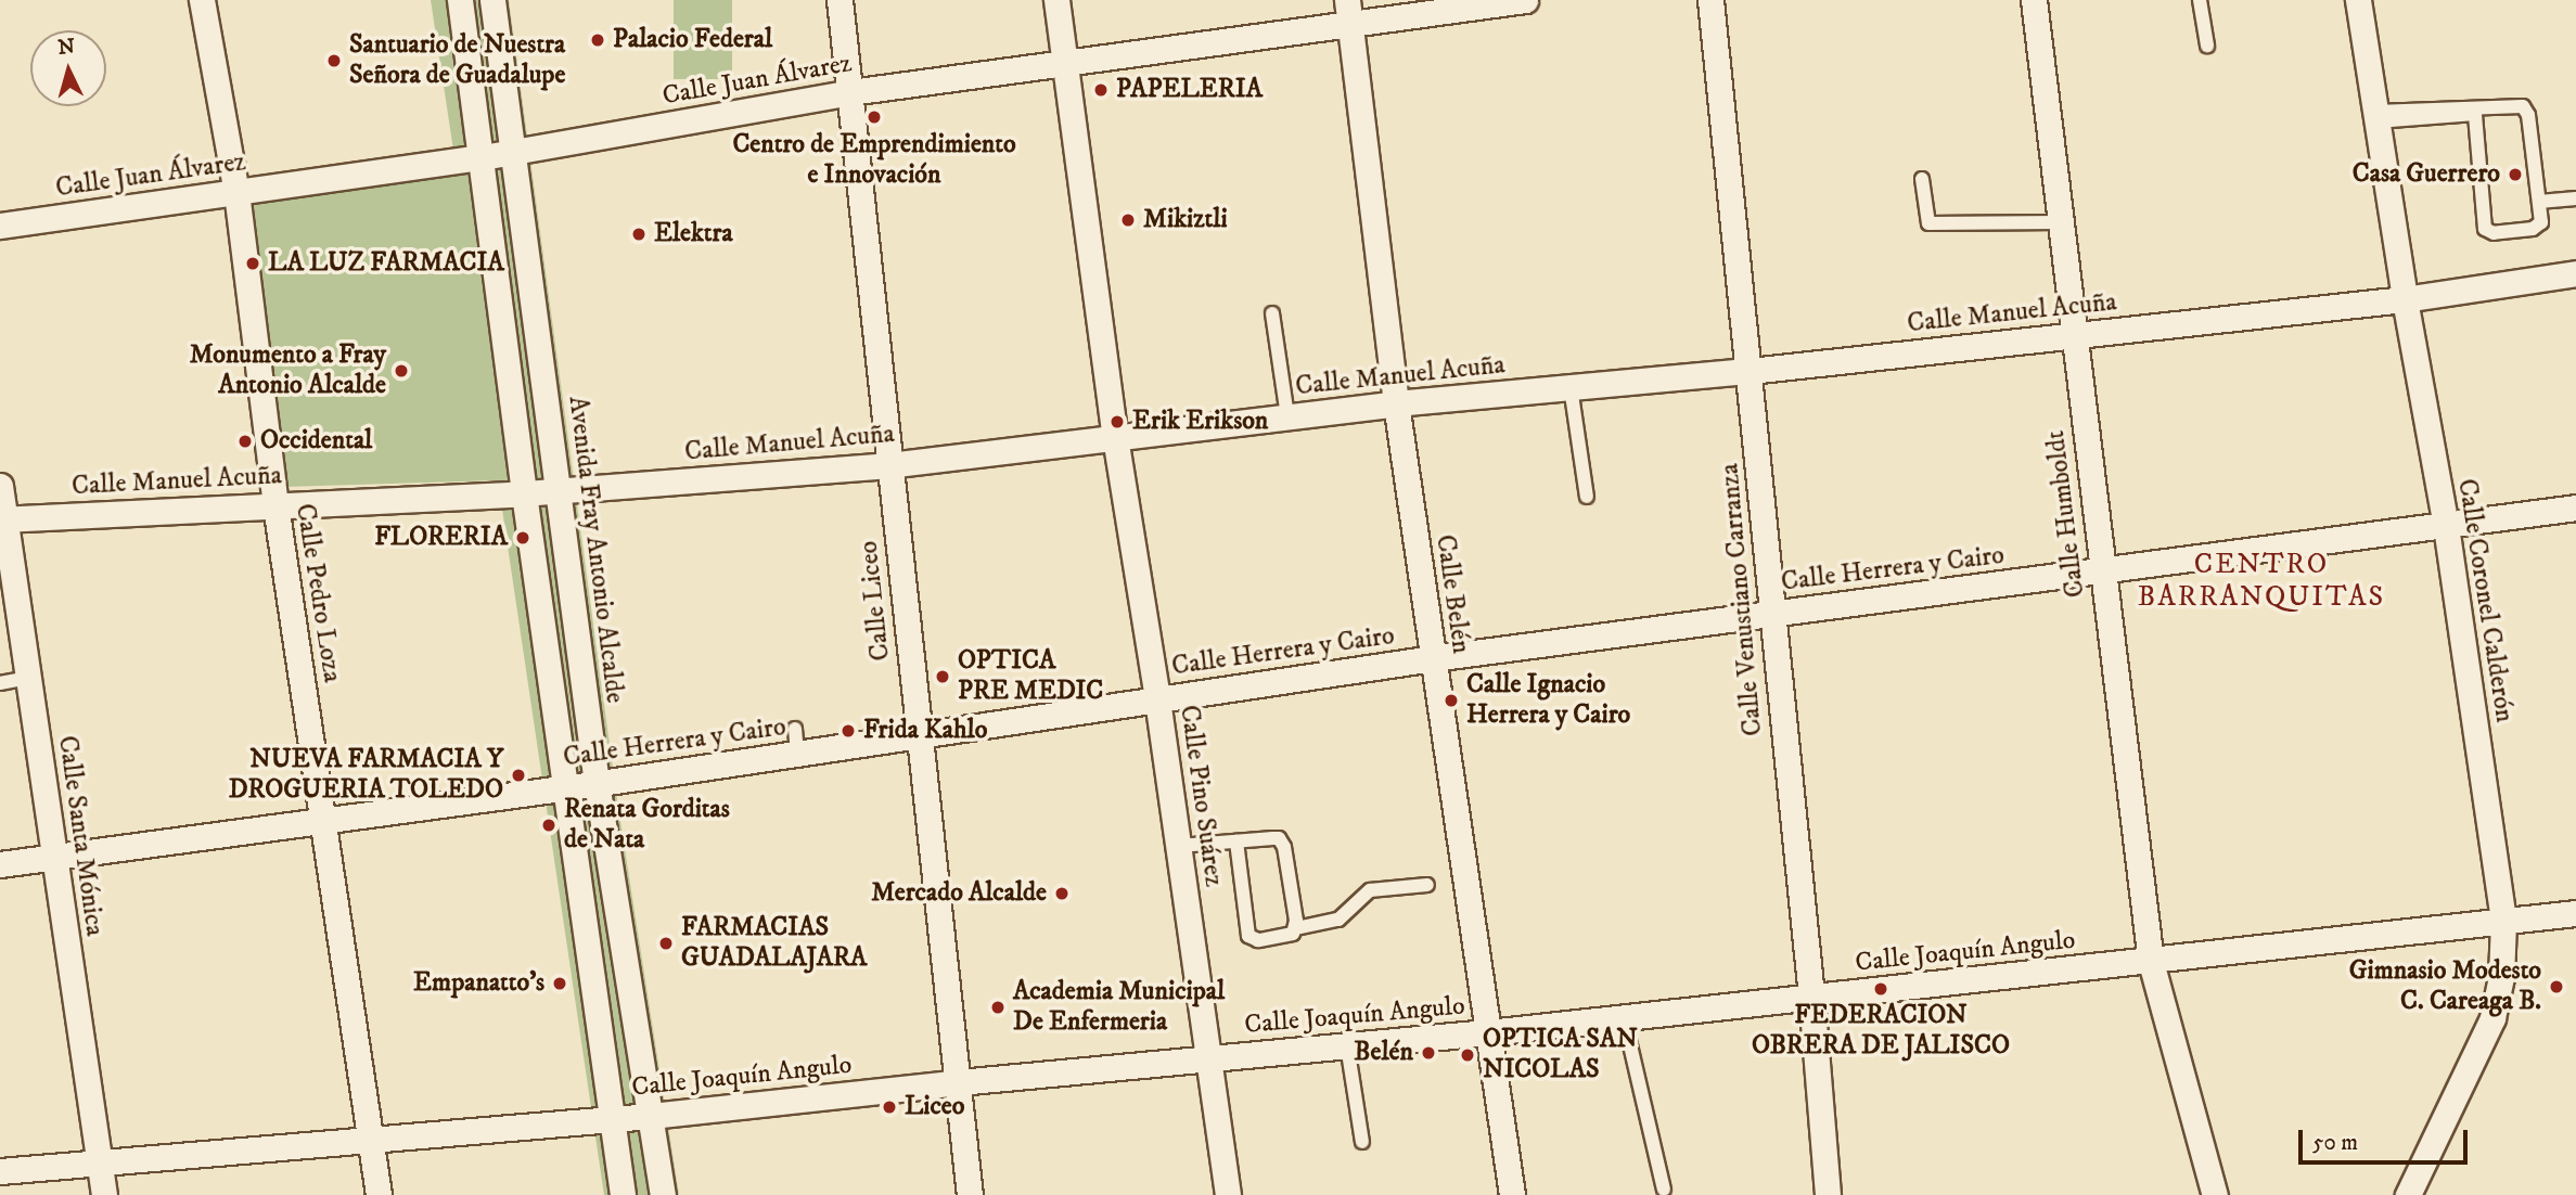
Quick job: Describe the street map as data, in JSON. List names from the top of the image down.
{
  "streets": {
    "street": [
      "Calle Juan Álvarez",
      "Calle Manuel Acuña",
      "Calle Humboldt",
      "Avenida Fray Antonio Alcalde",
      "Calle Herrera y Cairo",
      "Calle Pedro Loza",
      "Calle Belén",
      "Calle Venustiano Carranza",
      "Calle Liceo",
      "Calle Coronel Calderón",
      "Calle Pino Suárez",
      "Calle Santa Mónica",
      "Calle Joaquín Angulo"
    ]
  },
  "crossings": [
    ["Calle Juan Álvarez", "Avenida Fray Antonio Alcalde"],
    ["Calle Juan Álvarez", "Calle Pedro Loza"],
    ["Calle Juan Álvarez", "Calle Belén"],
    ["Calle Juan Álvarez", "Calle Liceo"],
    ["Calle Juan Álvarez", "Calle Pino Suárez"],
    ["Calle Manuel Acuña", "Calle Humboldt"],
    ["Calle Manuel Acuña", "Avenida Fray Antonio Alcalde"],
    ["Calle Manuel Acuña", "Calle Pedro Loza"],
    ["Calle Manuel Acuña", "Calle Belén"],
    ["Calle Manuel Acuña", "Calle Venustiano Carranza"],
    ["Calle Manuel Acuña", "Calle Liceo"],
    ["Calle Manuel Acuña", "Calle Coronel Calderón"],
    ["Calle Manuel Acuña", "Calle Pino Suárez"],
    ["Calle Manuel Acuña", "Calle Santa Mónica"],
    ["Calle Humboldt", "Calle Herrera y Cairo"],
    ["Calle Humboldt", "Calle Joaquín Angulo"],
    ["Avenida Fray Antonio Alcalde", "Calle Herrera y Cairo"],
    ["Avenida Fray Antonio Alcalde", "Calle Joaquín Angulo"],
    ["Calle Herrera y Cairo", "Calle Pedro Loza"],
    ["Calle Herrera y Cairo", "Calle Belén"],
    ["Calle Herrera y Cairo", "Calle Venustiano Carranza"],
    ["Calle Herrera y Cairo", "Calle Liceo"],
    ["Calle Herrera y Cairo", "Calle Coronel Calderón"],
    ["Calle Herrera y Cairo", "Calle Pino Suárez"],
    ["Calle Herrera y Cairo", "Calle Santa Mónica"],
    ["Calle Pedro Loza", "Calle Joaquín Angulo"],
    ["Calle Belén", "Calle Joaquín Angulo"],
    ["Calle Venustiano Carranza", "Calle Joaquín Angulo"],
    ["Calle Liceo", "Calle Joaquín Angulo"],
    ["Calle Coronel Calderón", "Calle Joaquín Angulo"],
    ["Calle Pino Suárez", "Calle Joaquín Angulo"],
    ["Calle Santa Mónica", "Calle Joaquín Angulo"]
  ],
  "districts": ["CENTRO BARRANQUITAS"],
  "places": [
    "Palacio Federal",
    "Santuario de Nuestra Señora de Guadalupe",
    "PAPELERIA",
    "Centro de Emprendimiento e Innovación",
    "Casa Guerrero",
    "Mikiztli",
    "Elektra",
    "LA LUZ FARMACIA",
    "Monumento a Fray Antonio Alcalde",
    "Erik Erikson",
    "Occidental",
    "FLORERIA",
    "OPTICA PRE MEDIC",
    "Calle Ignacio Herrera y Cairo",
    "Frida Kahlo",
    "NUEVA FARMACIA Y DROGUERIA TOLEDO",
    "Renata Gorditas de Nata",
    "Mercado Alcalde",
    "FARMACIAS GUADALAJARA",
    "Empanatto's",
    "Gimnasio Modesto C. Careaga B.",
    "FEDERACION OBRERA DE JALISCO",
    "Academia Municipal De Enfermeria",
    "Belén",
    "OPTICA SAN NICOLAS",
    "Liceo"
  ],
  "scale_bar": "50 m",
  "north": "top"
}
